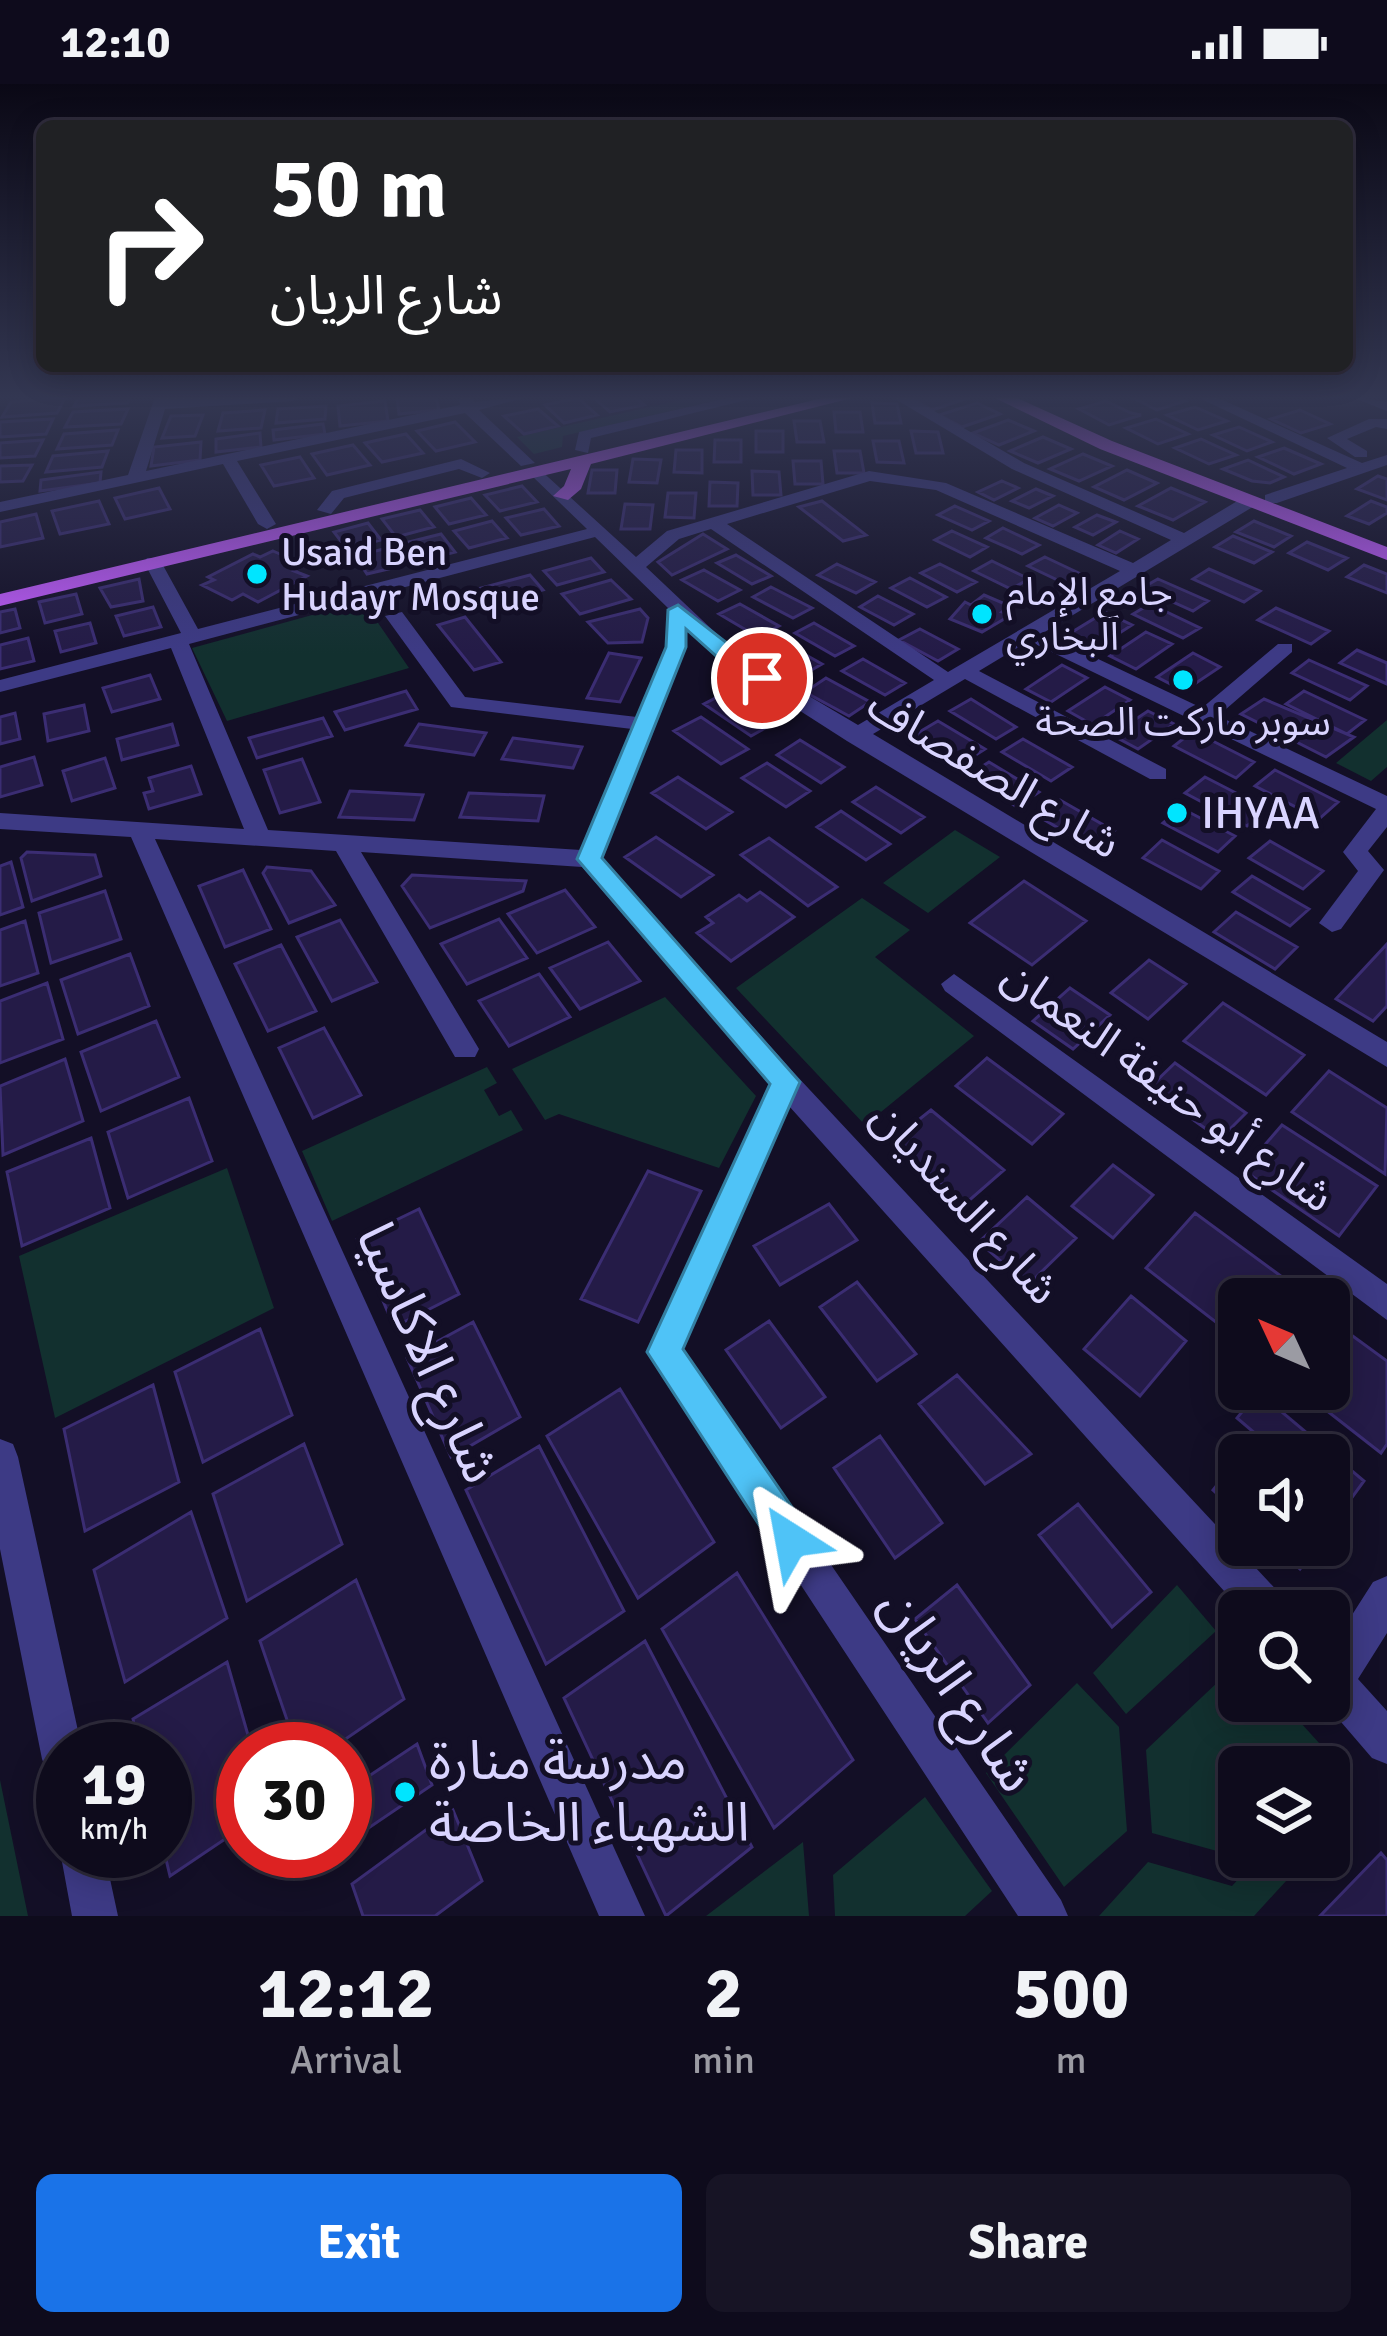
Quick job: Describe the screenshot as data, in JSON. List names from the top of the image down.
{
  "streets": {
    "street": [
      "شارع الصفصاف",
      "شارع أبو حنيفة النعمان",
      "شارع السنديان",
      "شارع الاكاسيا",
      "شارع الريان"
    ]
  },
  "crossings": [
    ["شارع السنديان", "شارع الريان"]
  ],
  "places": [
    "Usaid Ben Hudayr Mosque",
    "جامع الإمام البخاري",
    "سوبر ماركت الصحة",
    "IHYAA",
    "مدرسة منارة الشهباء الخاصة"
  ],
  "north": "top left",
  "page": {
    "status": "12:10",
    "turn": ["50 m", "شارع الريان"],
    "speed": "19 km/h",
    "limit": "30",
    "eta": [
      "12:12",
      "Arrival",
      "2",
      "min",
      "500",
      "m"
    ],
    "buttons": ["Exit", "Share"]
  }
}
